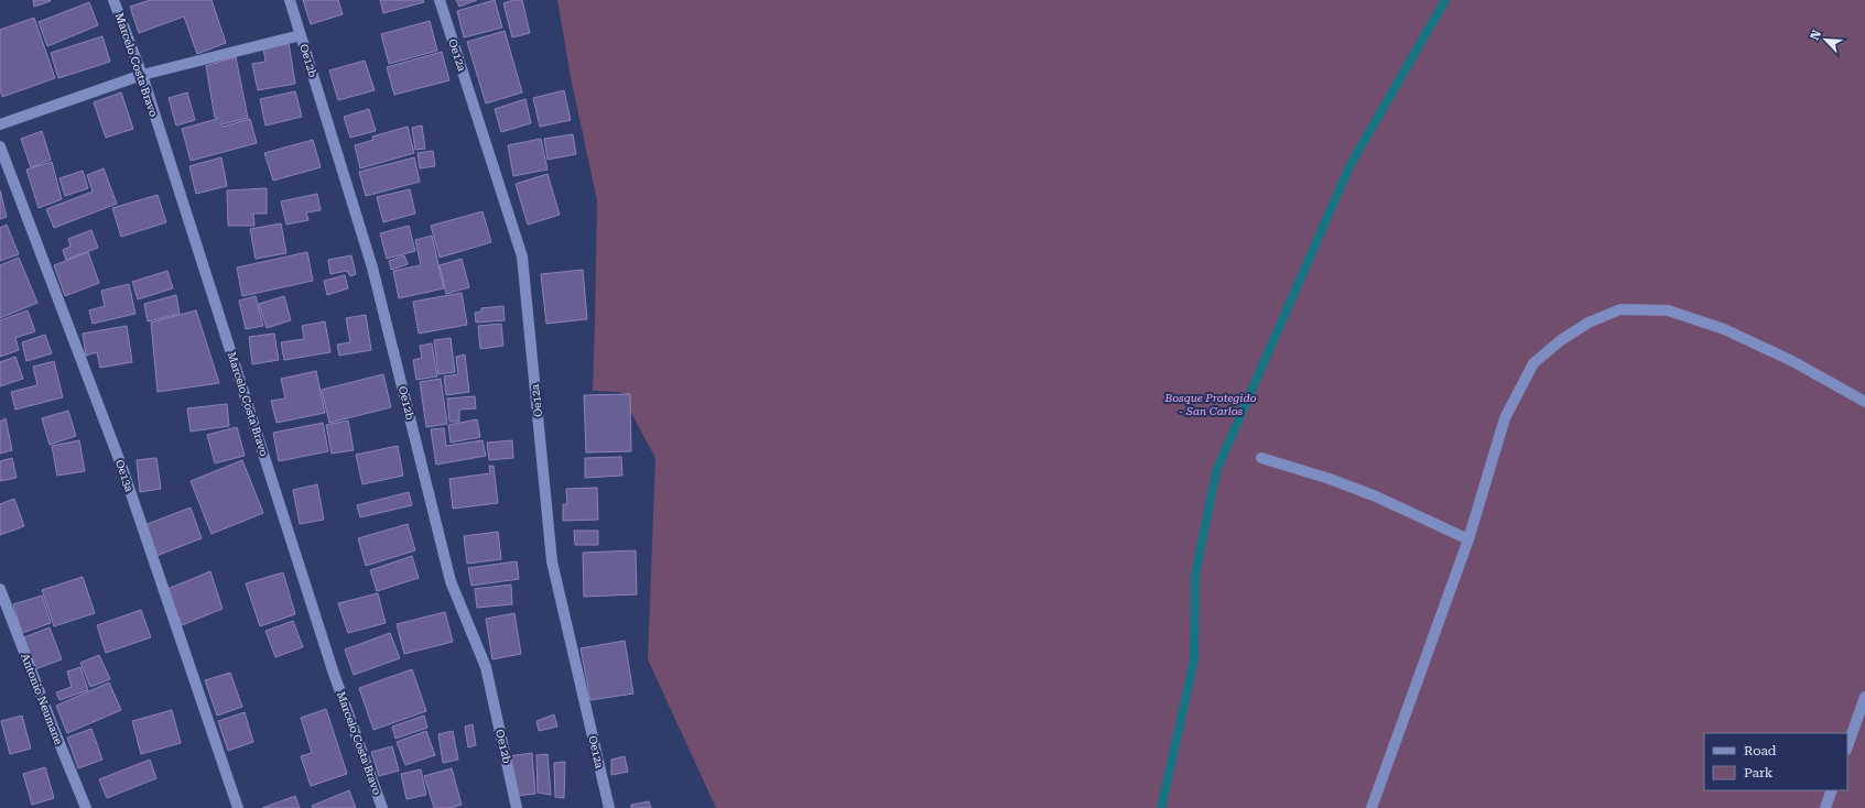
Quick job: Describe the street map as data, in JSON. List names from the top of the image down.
{
  "streets": {
    "street": [
      "Oe12a",
      "Oe12b",
      "Marcelo Costa Bravo",
      "Oe13a",
      "Antonio Neumane"
    ]
  },
  "parks": ["Bosque Protegido - San Carlos"],
  "legend": ["Road", "Park"],
  "north": "top left"
}
